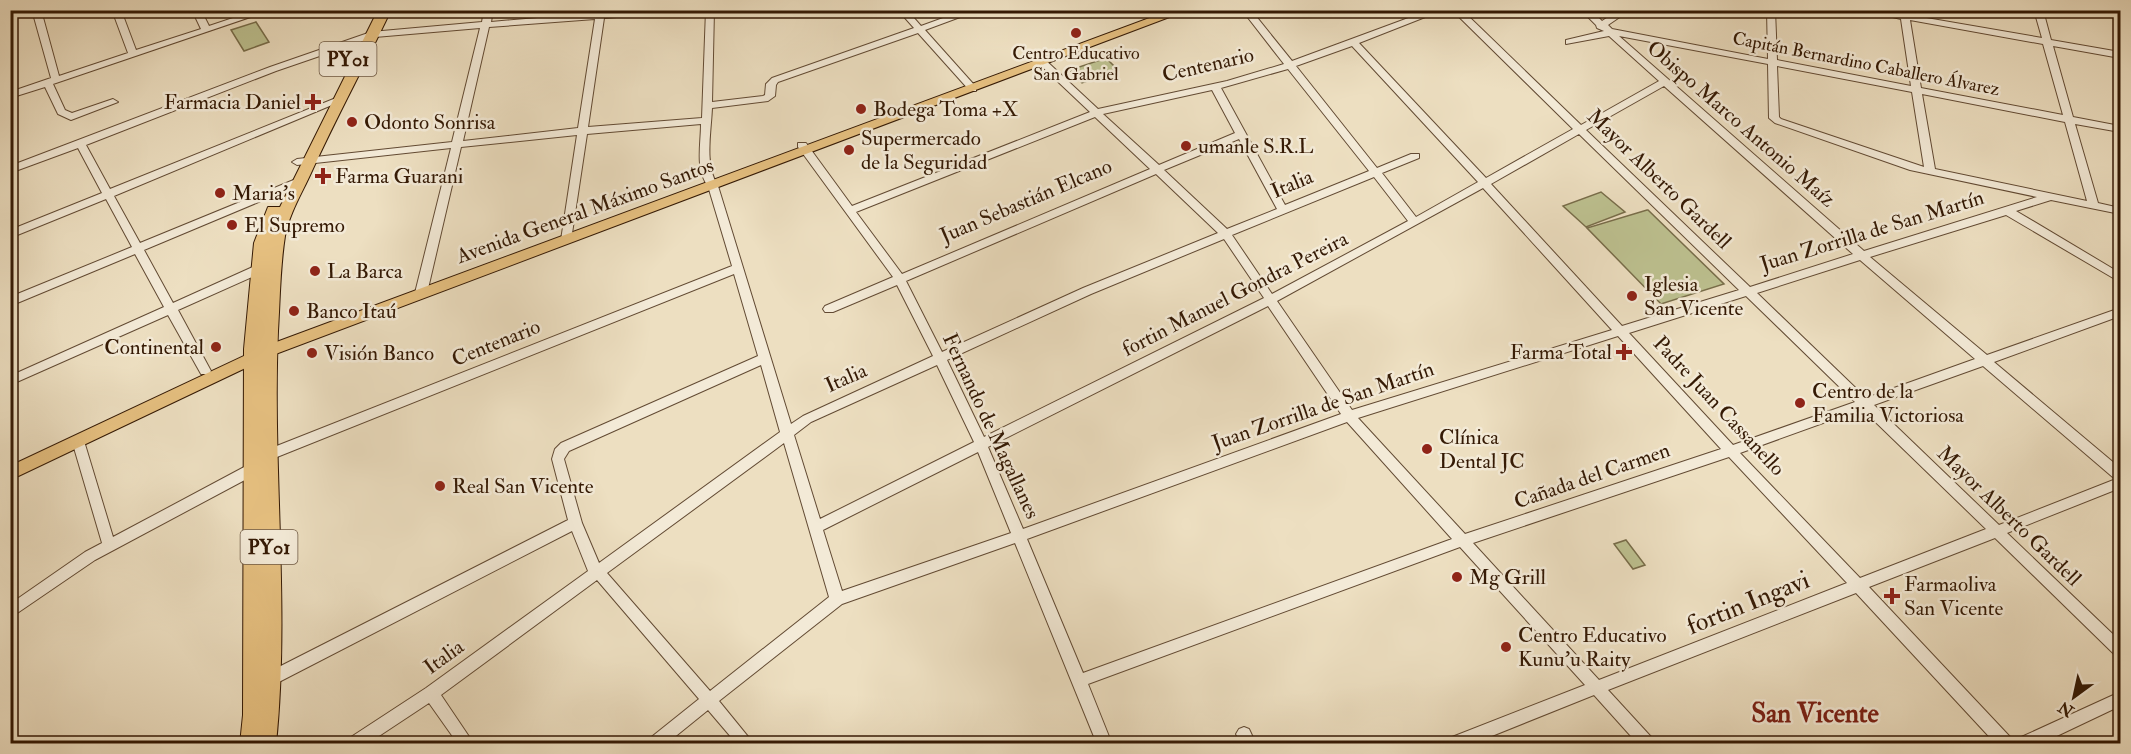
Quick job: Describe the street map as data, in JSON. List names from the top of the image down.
{
  "streets": {
    "highway": ["PY01"],
    "main road": ["Avenida General Máximo Santos"],
    "street": [
      "Capitán Bernardino Caballero Álvarez",
      "Centenario",
      "Obispo Marco Antonio Maíz",
      "Mayor Alberto Gardell",
      "Italia",
      "Juan Sebastián Elcano",
      "Juan Zorrilla de San Martín",
      "fortin Manuel Gondra Pereira",
      "Padre Juan Cassanello",
      "Fernando de Magallanes",
      "Cañada del Carmen",
      "fortin Ingavi"
    ]
  },
  "crossings": [
    ["PY01", "Centenario"],
    ["PY01", "Avenida General Máximo Santos"],
    ["Capitán Bernardino Caballero Álvarez", "Obispo Marco Antonio Maíz"],
    ["Centenario", "Padre Juan Cassanello"],
    ["Centenario", "Fernando de Magallanes"],
    ["Obispo Marco Antonio Maíz", "Juan Zorrilla de San Martín"],
    ["Obispo Marco Antonio Maíz", "fortin Manuel Gondra Pereira"],
    ["Obispo Marco Antonio Maíz", "Cañada del Carmen"],
    ["Mayor Alberto Gardell", "Juan Zorrilla de San Martín"],
    ["Mayor Alberto Gardell", "fortin Manuel Gondra Pereira"],
    ["Mayor Alberto Gardell", "Cañada del Carmen"],
    ["Mayor Alberto Gardell", "fortin Ingavi"],
    ["Italia", "Fernando de Magallanes"],
    ["Juan Sebastián Elcano", "Fernando de Magallanes"],
    ["Avenida General Máximo Santos", "Fernando de Magallanes"],
    ["Juan Zorrilla de San Martín", "Padre Juan Cassanello"],
    ["Juan Zorrilla de San Martín", "Fernando de Magallanes"],
    ["fortin Manuel Gondra Pereira", "Padre Juan Cassanello"],
    ["fortin Manuel Gondra Pereira", "Fernando de Magallanes"],
    ["Padre Juan Cassanello", "Cañada del Carmen"],
    ["Padre Juan Cassanello", "fortin Ingavi"],
    ["Fernando de Magallanes", "Cañada del Carmen"]
  ],
  "districts": ["San Vicente"],
  "places": {
    "other": [
      "Centro Educativo San Gabriel",
      "Bodega Toma +X",
      "Odonto Sonrisa",
      "umanle S.R.L",
      "Supermercado de la Seguridad",
      "Maria's",
      "El Supremo",
      "La Barca",
      "Iglesia San Vicente",
      "Banco Itaú",
      "Continental",
      "Visión Banco",
      "Centro de la Familia Victoriosa",
      "Clínica Dental JC",
      "Real San Vicente",
      "Mg Grill",
      "Centro Educativo Kunu'u Raity"
    ],
    "health": [
      "Farmacia Daniel",
      "Farma Guarani",
      "Farma Total",
      "Farmaoliva San Vicente"
    ]
  },
  "north": "bottom left"
}
